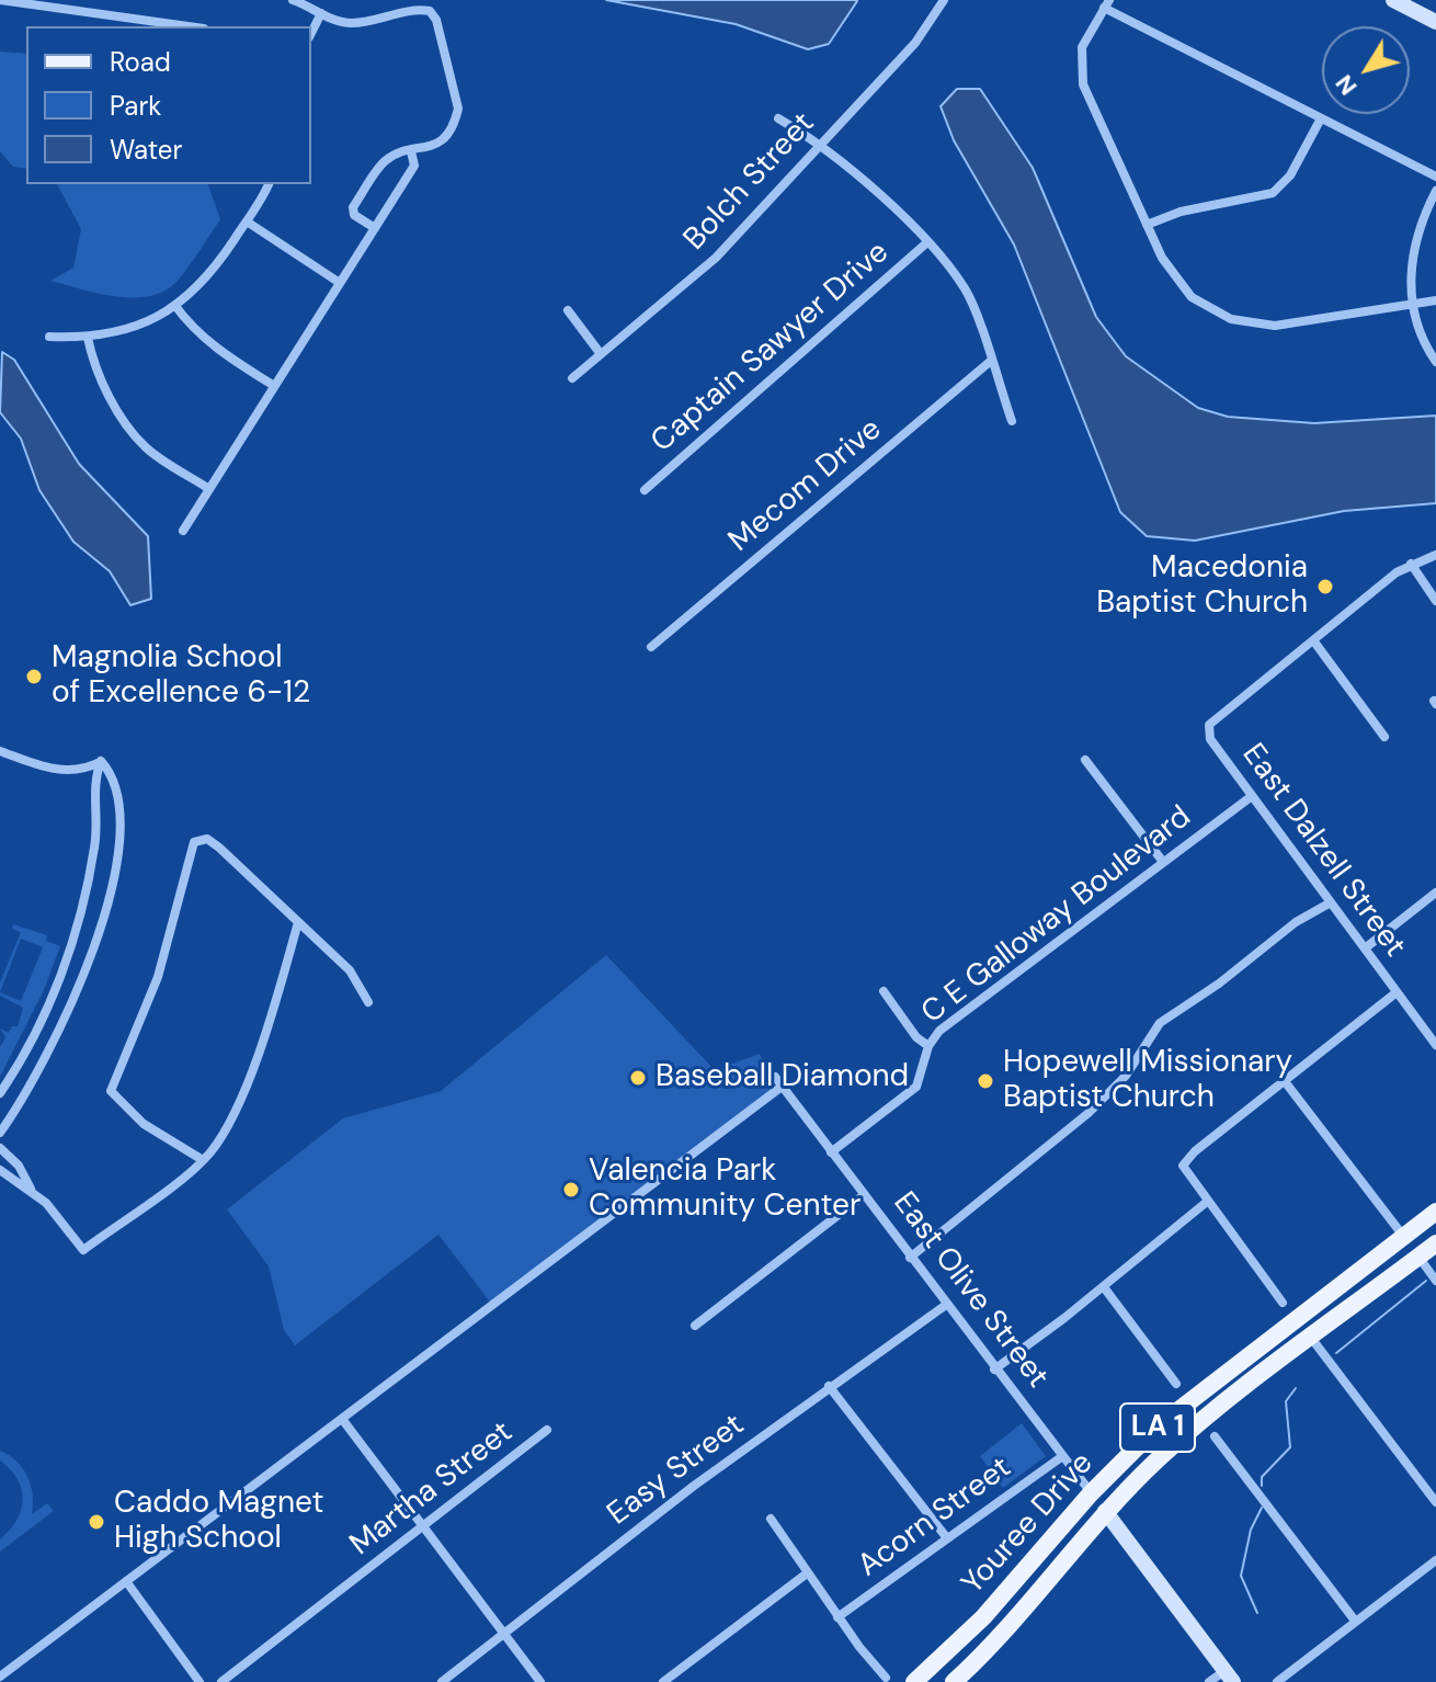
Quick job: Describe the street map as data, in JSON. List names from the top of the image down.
{
  "streets": {
    "main road": ["LA 1", "Youree Drive"],
    "street": [
      "Bolch Street",
      "Captain Sawyer Drive",
      "Mecom Drive",
      "East Dalzell Street",
      "C E Galloway Boulevard",
      "East Olive Street",
      "Easy Street",
      "Martha Street",
      "Acorn Street"
    ]
  },
  "crossings": [
    ["East Dalzell Street", "C E Galloway Boulevard"],
    ["C E Galloway Boulevard", "East Olive Street"],
    ["East Olive Street", "Easy Street"],
    ["East Olive Street", "Acorn Street"],
    ["East Olive Street", "Youree Drive"]
  ],
  "places": [
    "Macedonia Baptist Church",
    "Magnolia School of Excellence 6-12",
    "Baseball Diamond",
    "Hopewell Missionary Baptist Church",
    "Valencia Park Community Center",
    "Caddo Magnet High School"
  ],
  "legend": ["Road", "Park", "Water"],
  "north": "bottom left"
}
